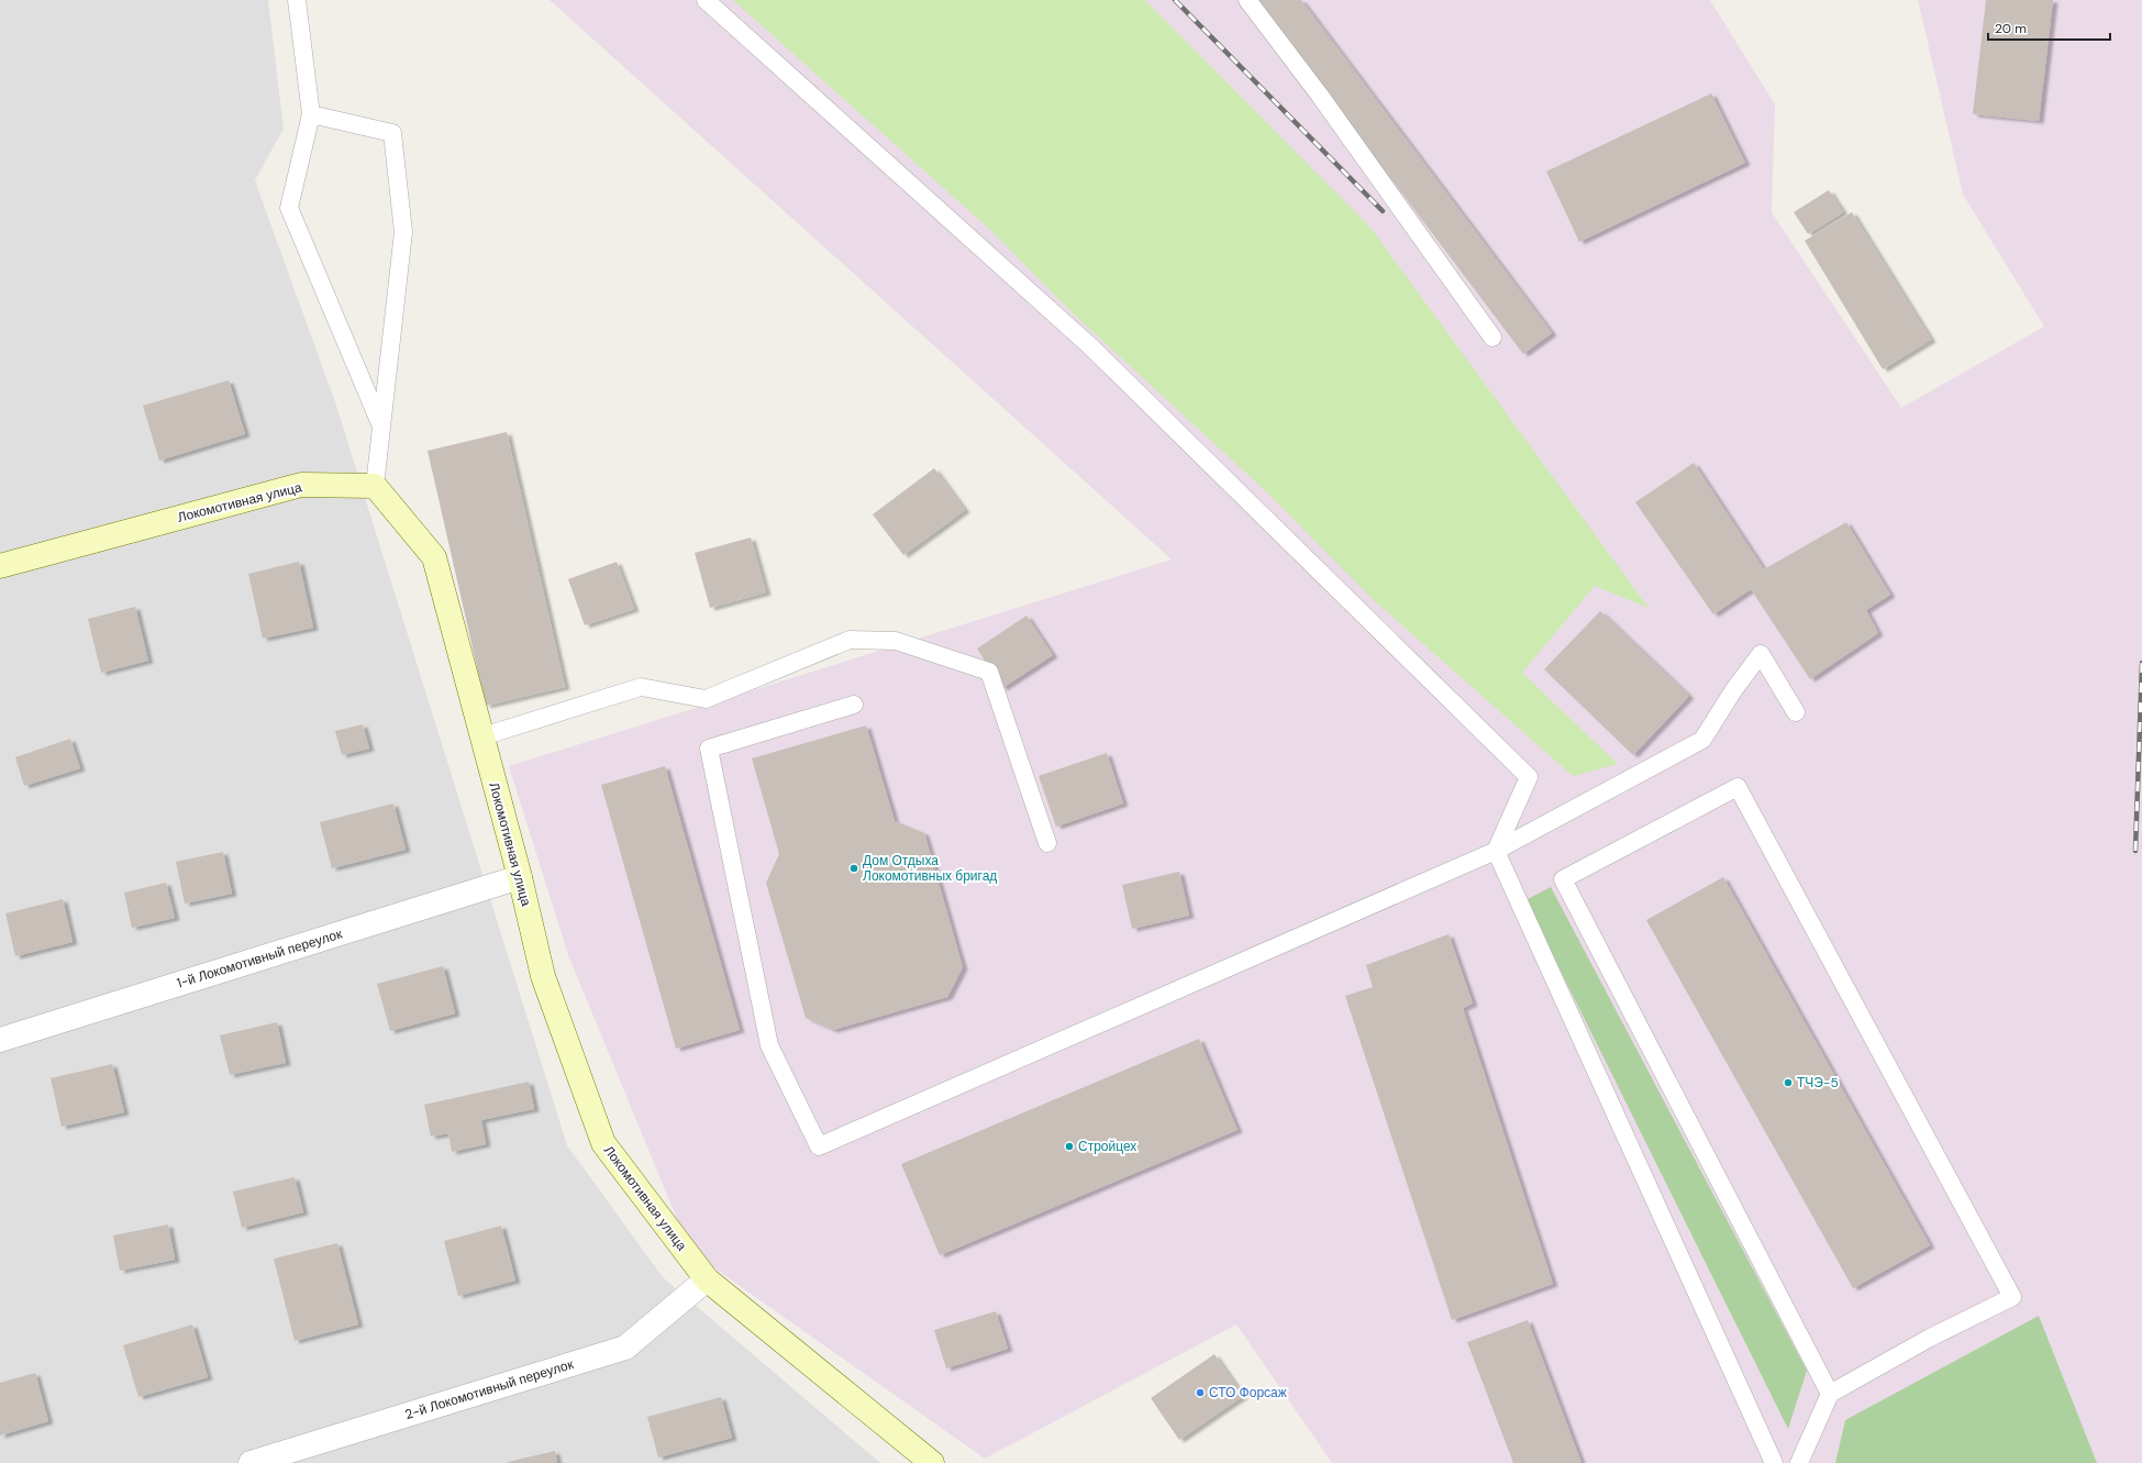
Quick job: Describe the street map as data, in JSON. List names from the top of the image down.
{
  "streets": {
    "street": ["Локомотивная улица", "1-й Локомотивный переулок", "2-й Локомотивный переулок"]
  },
  "crossings": [
    ["Локомотивная улица", "1-й Локомотивный переулок"],
    ["Локомотивная улица", "2-й Локомотивный переулок"]
  ],
  "places": [
    "Дом Отдыха Локомотивных бригад",
    "ТЧЭ-5",
    "Стройцех",
    "СТО Форсаж"
  ],
  "scale_bar": "20 m"
}
